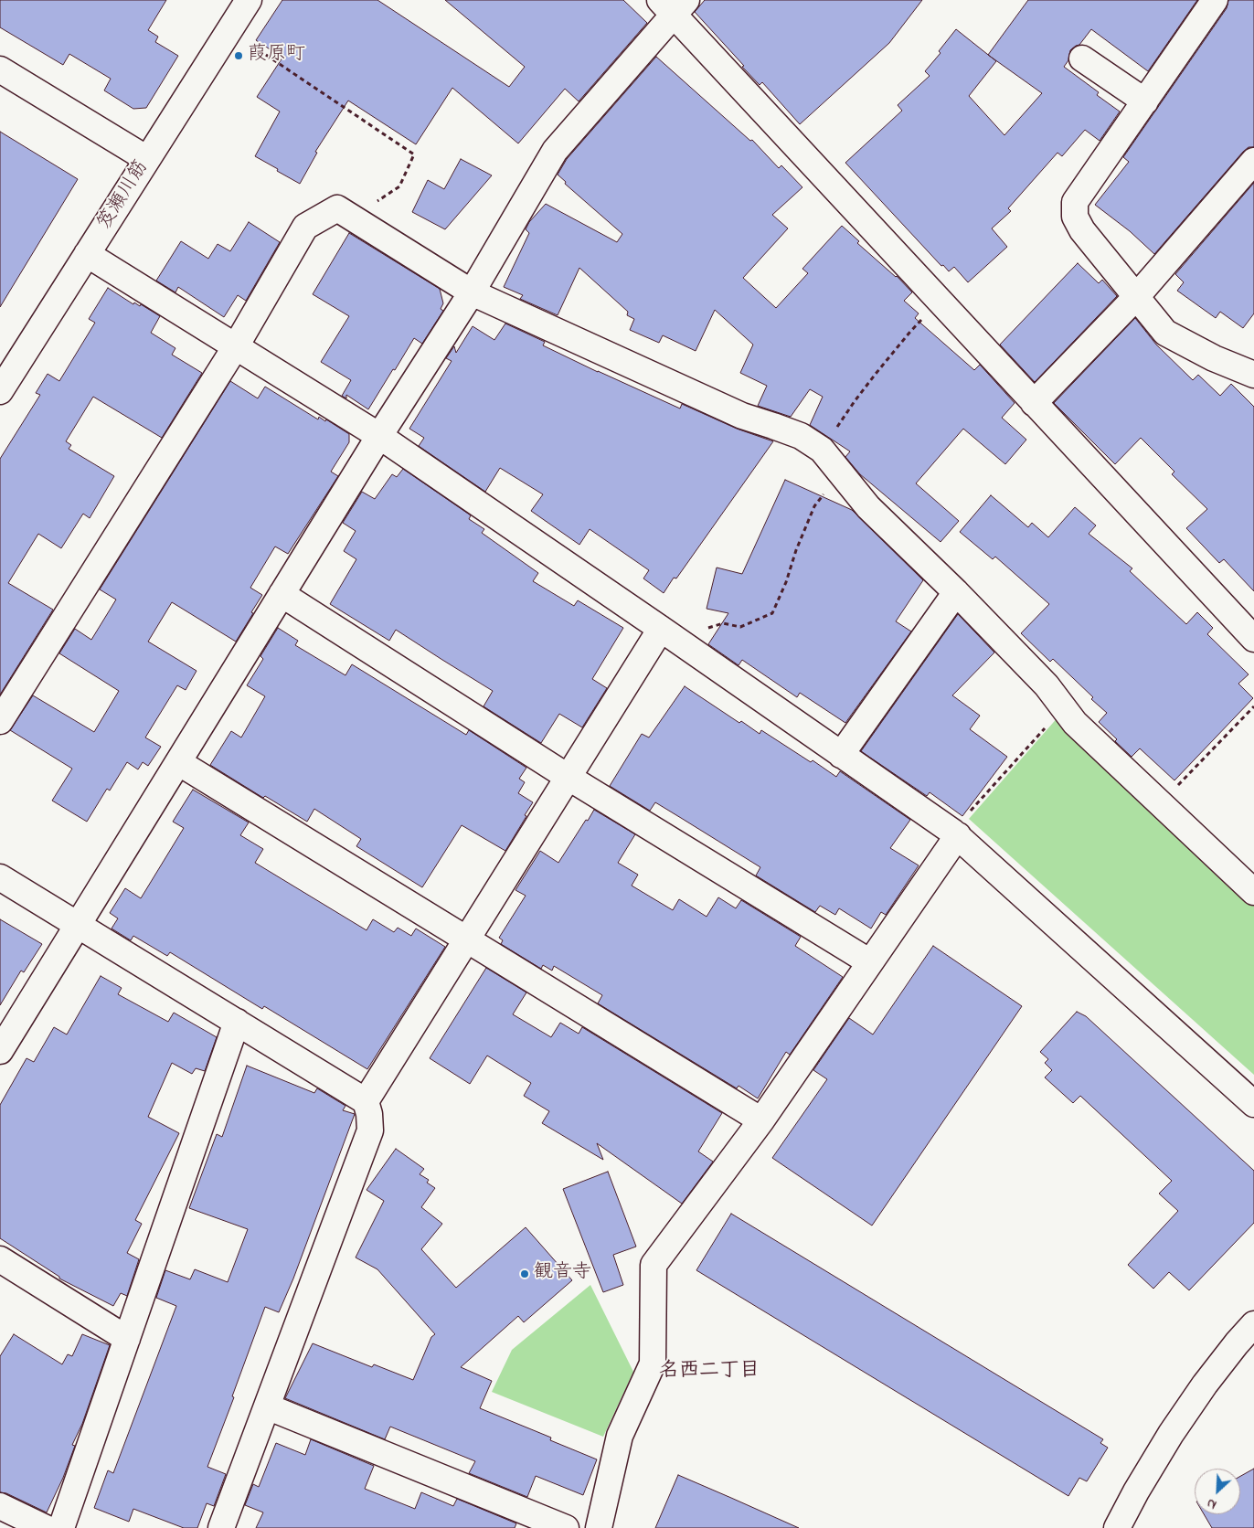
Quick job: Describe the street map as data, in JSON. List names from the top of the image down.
{
  "streets": {
    "street": ["笈瀬川筋"]
  },
  "districts": ["名西二丁目"],
  "places": ["葭原町", "観音寺"],
  "north": "bottom left"
}
